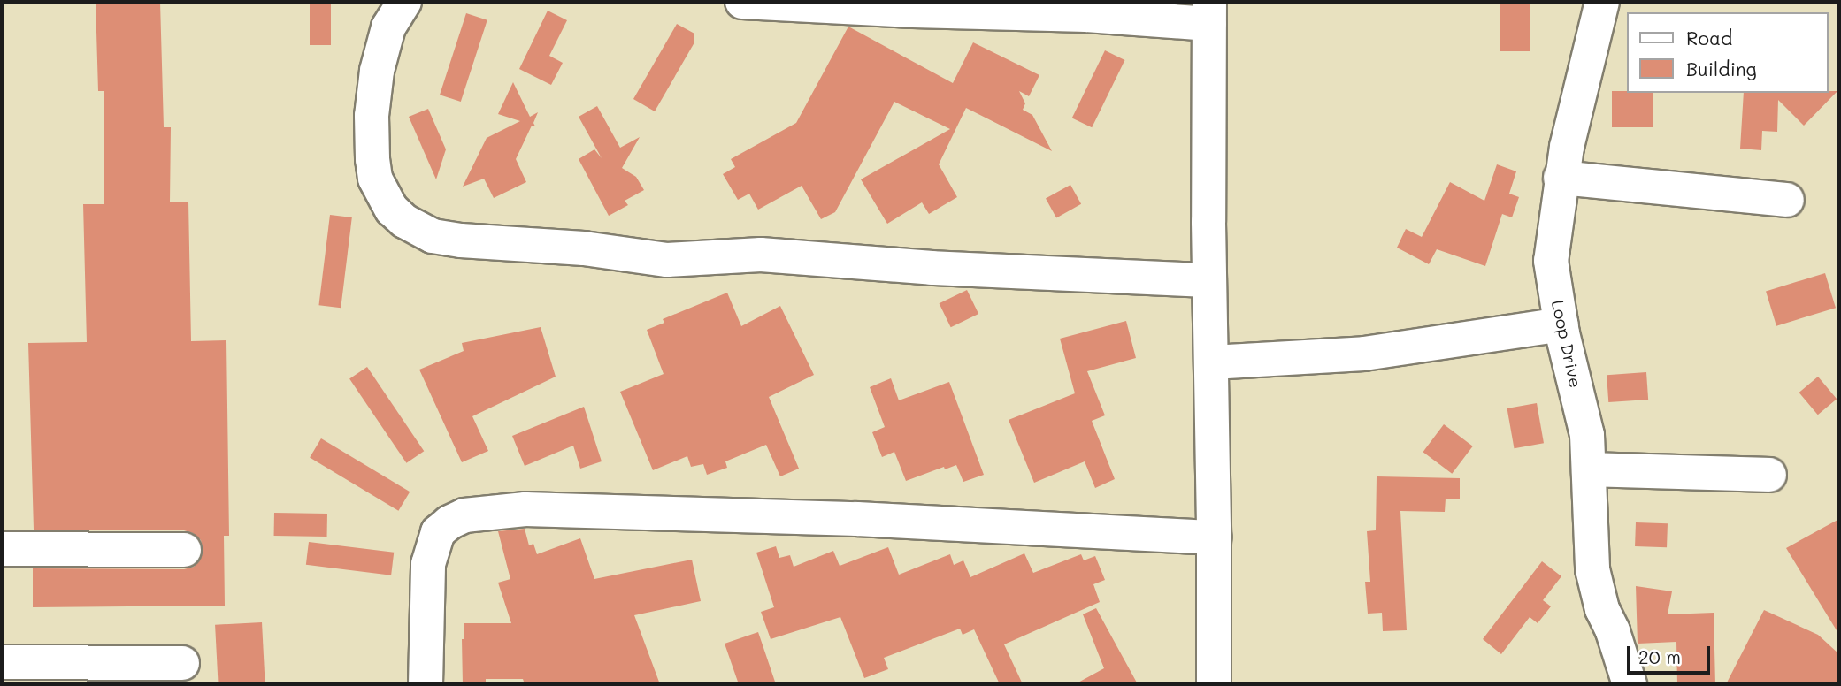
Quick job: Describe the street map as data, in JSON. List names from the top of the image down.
{
  "streets": {
    "street": ["Loop Drive"]
  },
  "legend": ["Road", "Building"],
  "scale_bar": "20 m"
}
